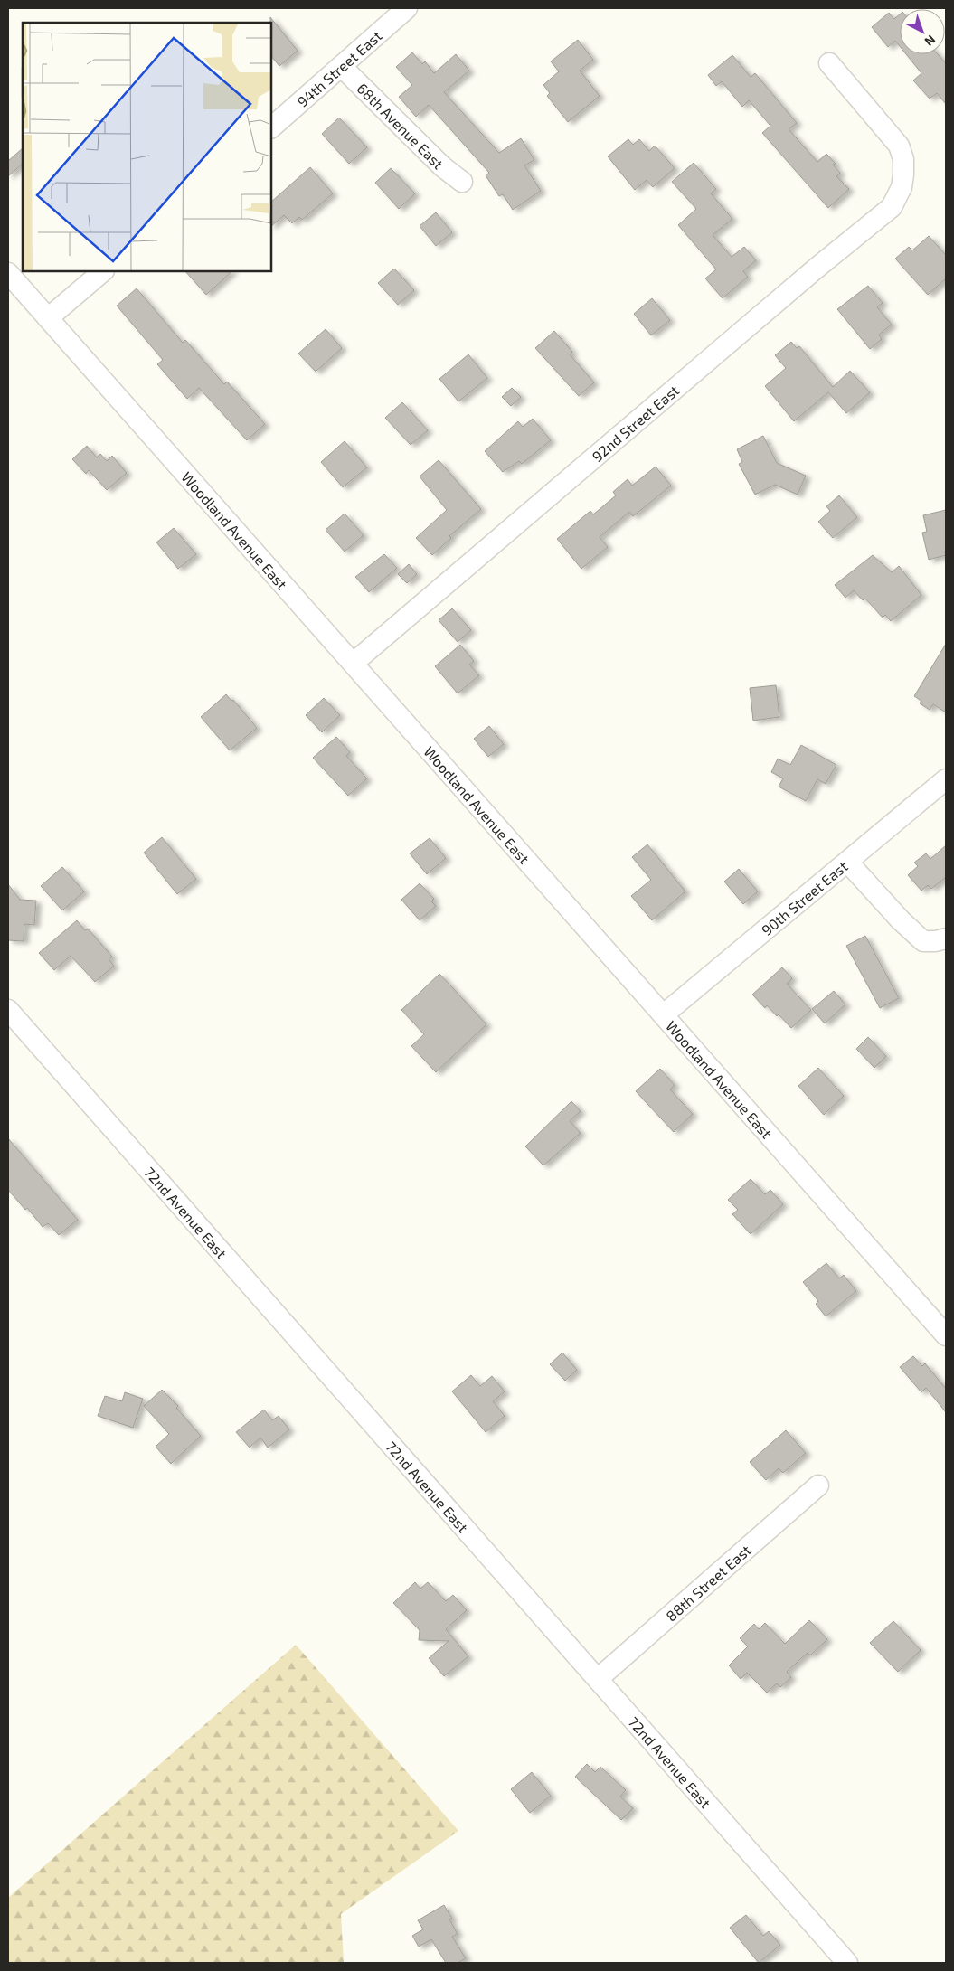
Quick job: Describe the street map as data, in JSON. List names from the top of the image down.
{
  "streets": {
    "street": [
      "94th Street East",
      "68th Avenue East",
      "92nd Street East",
      "Woodland Avenue East",
      "90th Street East",
      "72nd Avenue East",
      "88th Street East"
    ]
  },
  "crossings": [
    ["94th Street East", "68th Avenue East"],
    ["92nd Street East", "Woodland Avenue East"],
    ["Woodland Avenue East", "90th Street East"],
    ["72nd Avenue East", "88th Street East"]
  ],
  "north": "bottom right"
}
